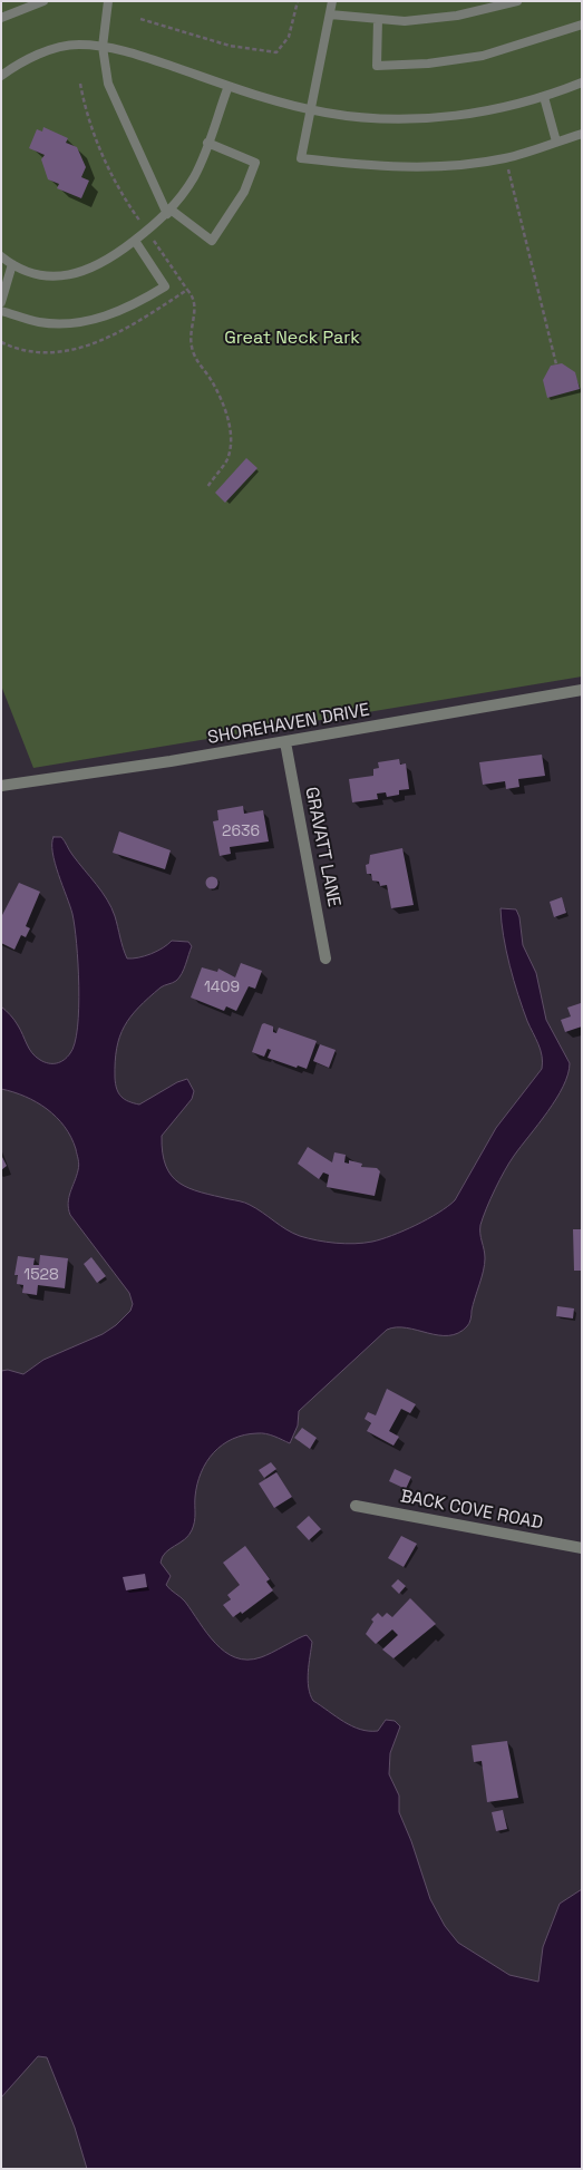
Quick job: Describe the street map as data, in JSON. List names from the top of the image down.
{
  "streets": {
    "street": ["SHOREHAVEN DRIVE", "GRAVATT LANE", "BACK COVE ROAD"]
  },
  "crossings": [
    ["SHOREHAVEN DRIVE", "GRAVATT LANE"]
  ],
  "parks": ["Great Neck Park"],
  "house_numbers": ["2636", "1409", "1528"]
}
